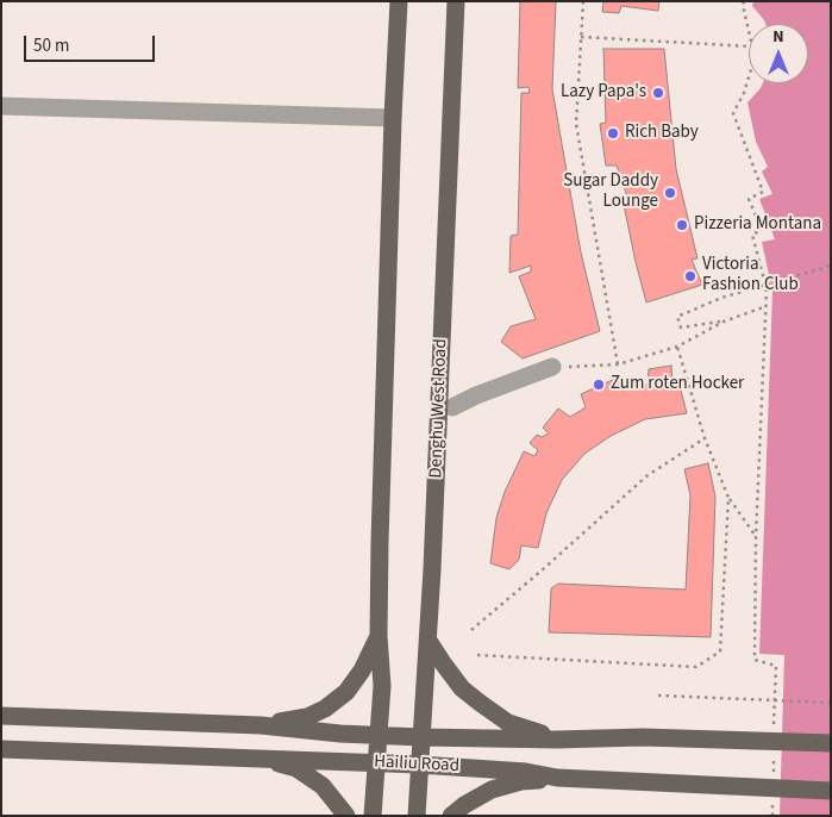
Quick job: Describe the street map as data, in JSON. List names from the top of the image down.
{
  "streets": {
    "main road": ["Denghu West Road", "Hailiu Road"]
  },
  "crossings": [
    ["Denghu West Road", "Hailiu Road"]
  ],
  "places": [
    "Lazy Papa's",
    "Rich Baby",
    "Sugar Daddy Lounge",
    "Pizzeria Montana",
    "Victoria Fashion Club",
    "Zum roten Hocker"
  ],
  "scale_bar": "50 m",
  "north": "top"
}
